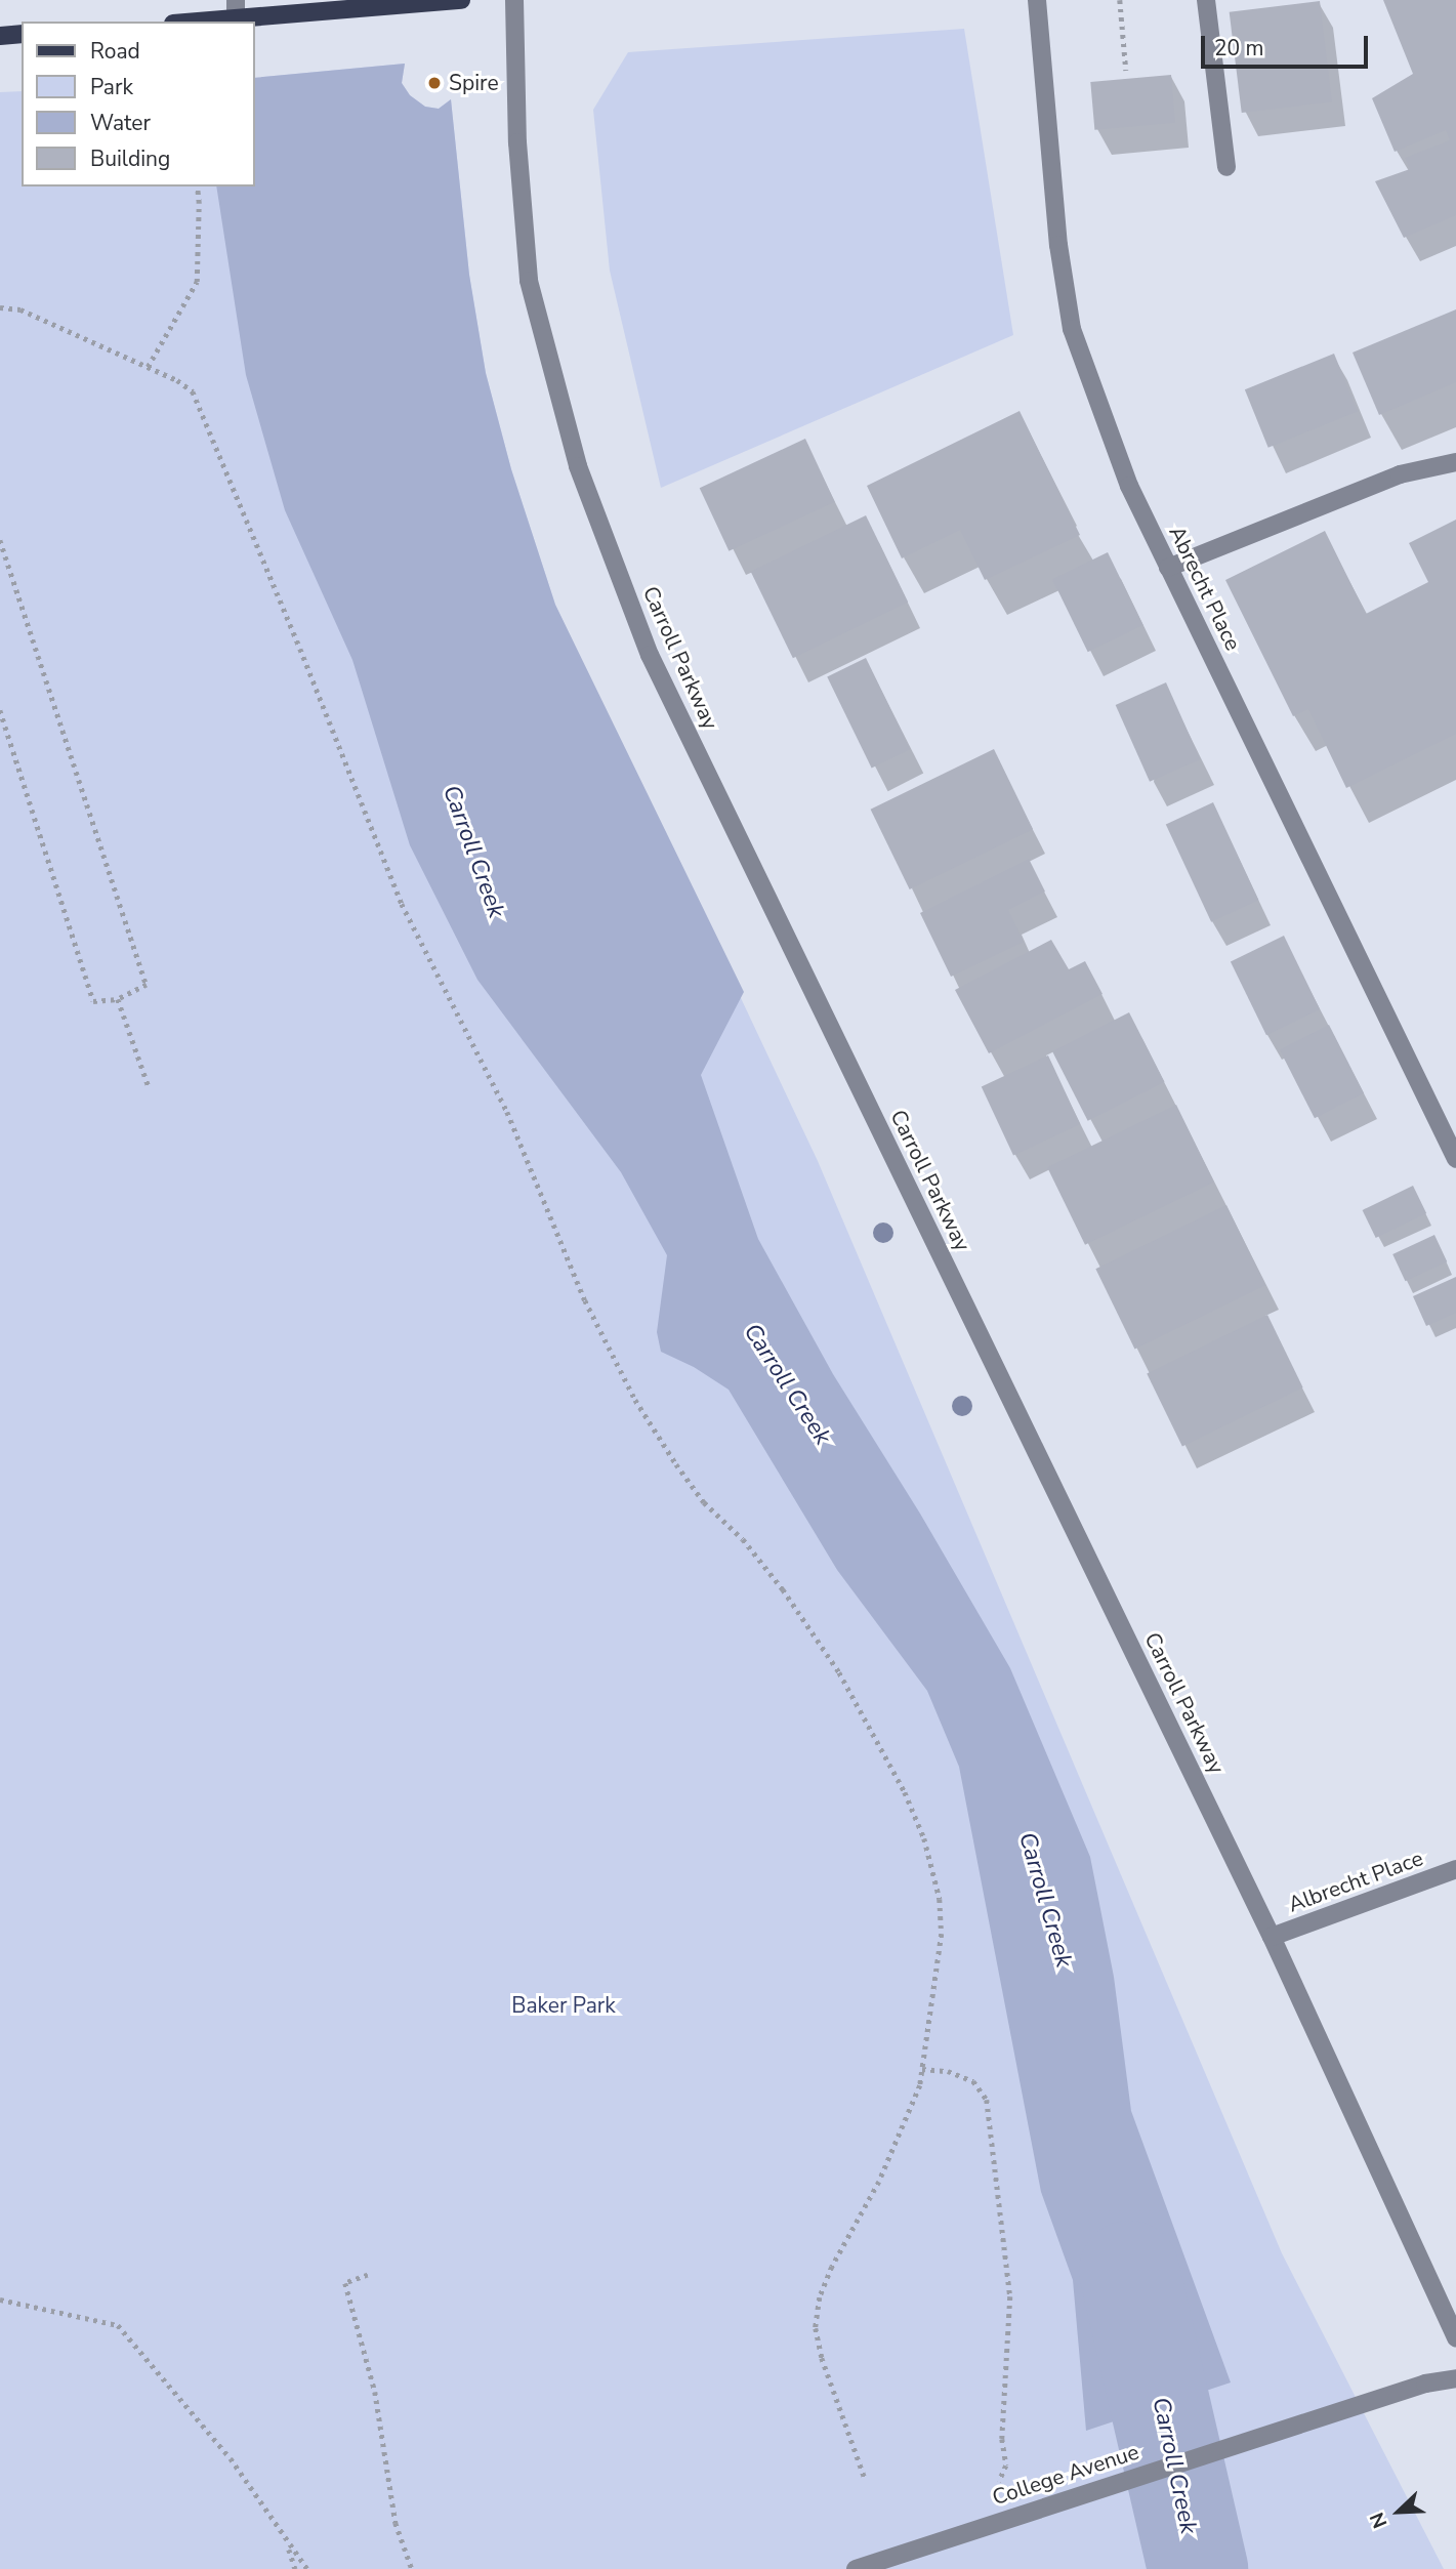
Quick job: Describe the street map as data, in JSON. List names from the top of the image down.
{
  "streets": {
    "street": [
      "Abrecht Place",
      "Carroll Parkway",
      "Albrecht Place",
      "College Avenue"
    ]
  },
  "crossings": [
    ["Carroll Parkway", "Albrecht Place"]
  ],
  "water": ["Carroll Creek"],
  "parks": ["Baker Park"],
  "places": ["Spire"],
  "legend": [
    "Road",
    "Park",
    "Water",
    "Building"
  ],
  "scale_bar": "20 m",
  "north": "bottom left"
}
